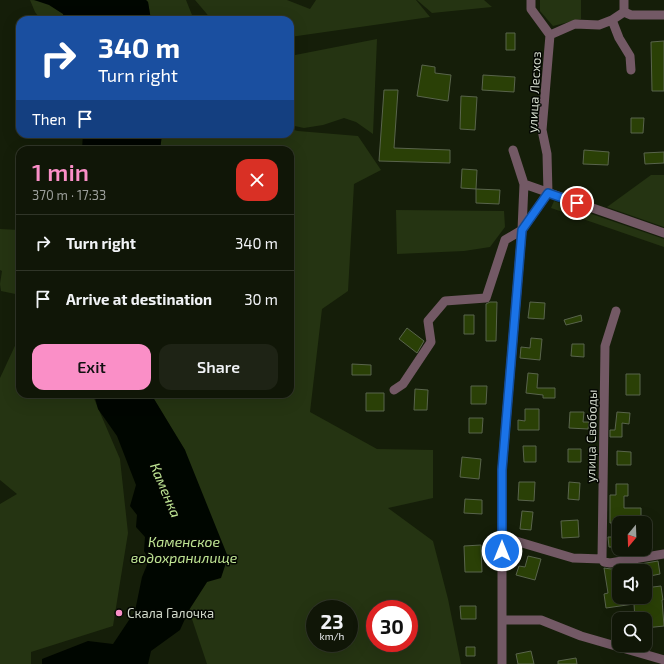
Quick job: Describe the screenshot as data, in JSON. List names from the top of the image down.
{
  "streets": {
    "street": ["улица Лесхоз", "улица Свободы"]
  },
  "water": ["Каменка", "Каменское водохранилище"],
  "places": ["Скала Галочка"],
  "north": "bottom",
  "page": {
    "turn": ["340 m", "Turn right"],
    "then": "Then",
    "heading": ["1 min", "370 m · 17:33"],
    "list": [
      {
        "name": "Turn right",
        "value": "340 m"
      },
      {
        "name": "Arrive at destination",
        "value": "30 m"
      }
    ],
    "buttons": ["Exit", "Share"],
    "speed": "23 km/h",
    "limit": "30"
  }
}
